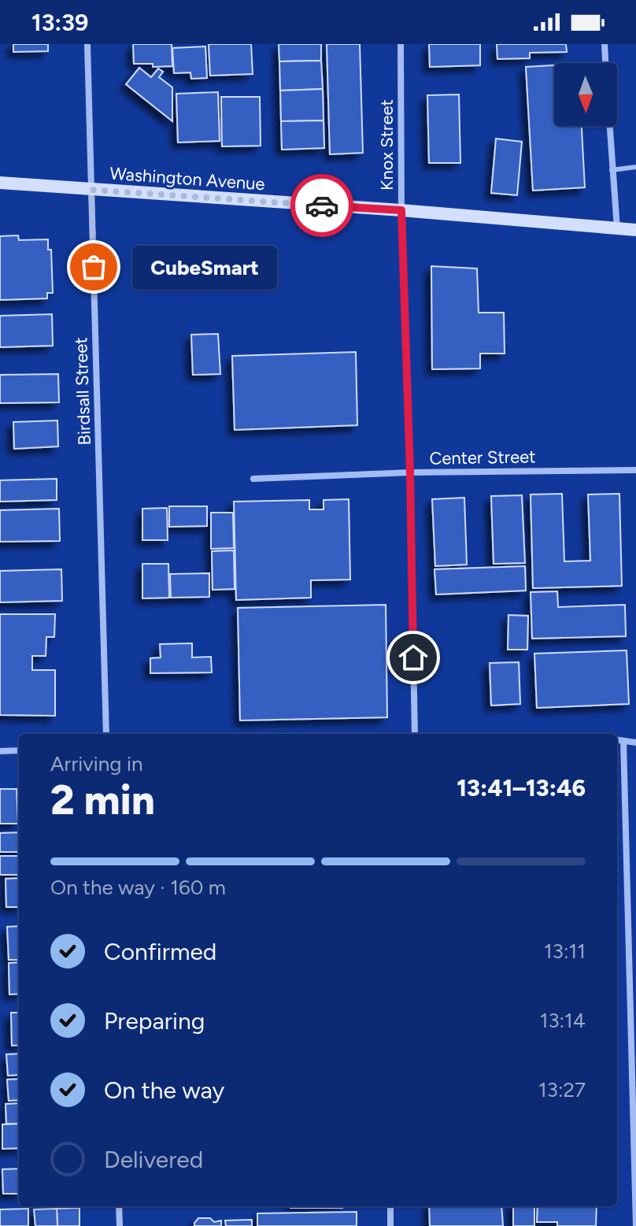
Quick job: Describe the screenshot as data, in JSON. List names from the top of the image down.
{
  "streets": {
    "main road": ["Washington Avenue"],
    "street": ["Knox Street", "Birdsall Street", "Center Street"]
  },
  "crossings": [
    ["Knox Street", "Washington Avenue"],
    ["Knox Street", "Center Street"],
    ["Washington Avenue", "Birdsall Street"]
  ],
  "places": ["CubeSmart"],
  "north": "bottom",
  "page": {
    "status": "13:39",
    "bubble": "CubeSmart",
    "heading": ["2 min", "Arriving in", "13:41–13:46"],
    "bar": "On the way · 160 m",
    "list": [
      ["Confirmed", "13:11"],
      ["Preparing", "13:14"],
      ["On the way", "13:27"],
      "Delivered"
    ]
  }
}
